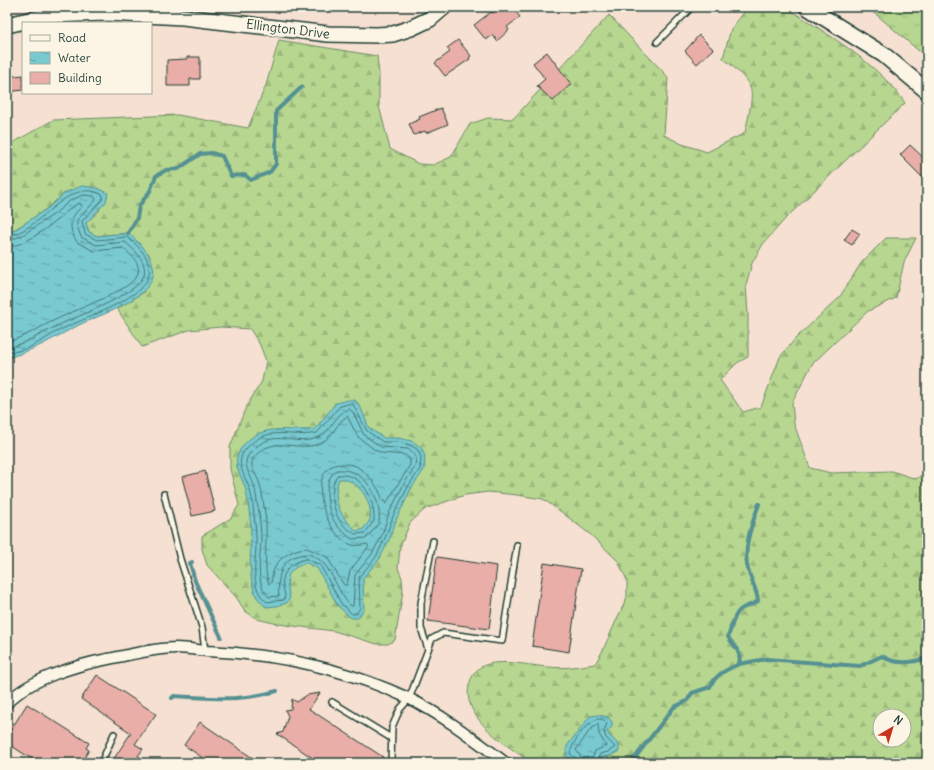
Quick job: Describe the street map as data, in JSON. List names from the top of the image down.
{
  "streets": {
    "street": ["Ellington Drive"]
  },
  "legend": ["Road", "Water", "Building"],
  "north": "top right"
}
